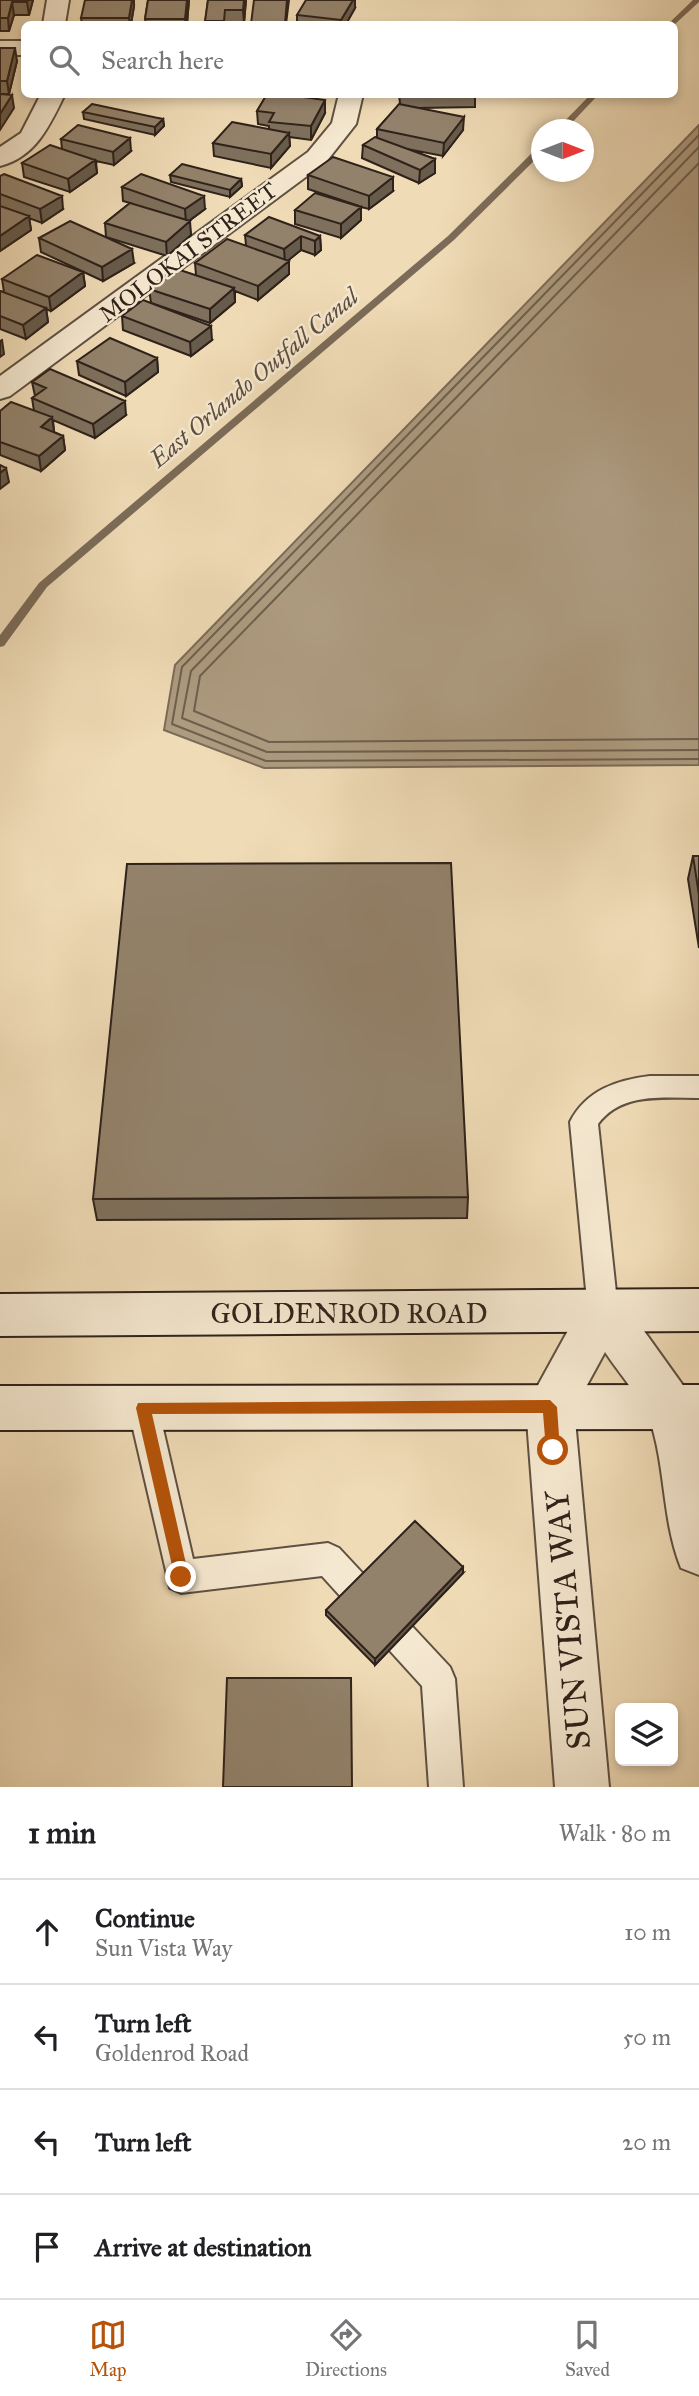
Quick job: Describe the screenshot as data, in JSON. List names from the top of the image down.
{
  "streets": {
    "street": ["MOLOKAI STREET", "GOLDENROD ROAD", "SUN VISTA WAY"]
  },
  "water": ["East Orlando Outfall Canal"],
  "north": "right",
  "page": {
    "search": "Search here",
    "heading": ["1 min", "Walk · 80 m"],
    "list": [
      ["Continue", "Sun Vista Way", "10 m"],
      ["Turn left", "Goldenrod Road", "50 m"],
      ["Turn left", "20 m"],
      "Arrive at destination"
    ],
    "nav": ["Map", "Directions", "Saved"]
  }
}
